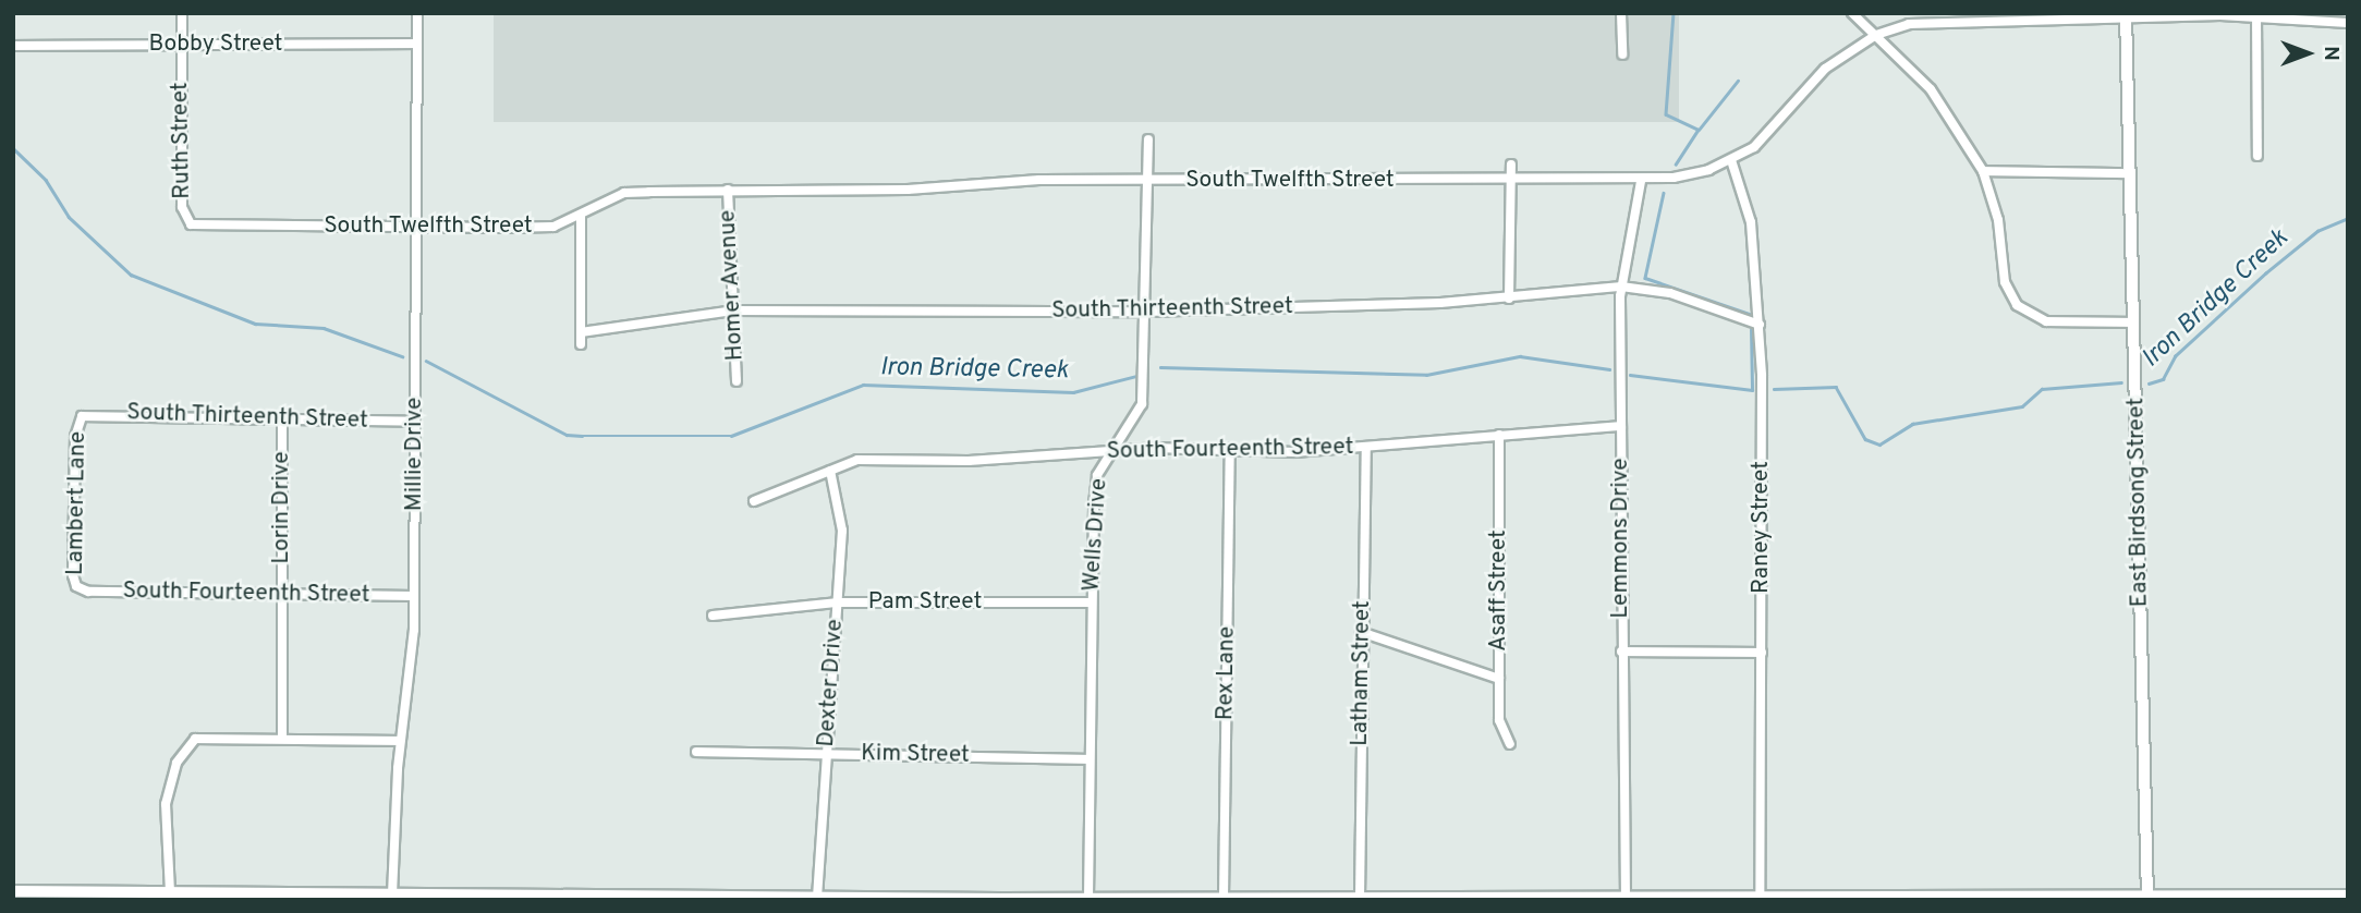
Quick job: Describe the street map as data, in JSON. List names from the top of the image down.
{
  "streets": {
    "street": [
      "Bobby Street",
      "Ruth Street",
      "South Twelfth Street",
      "Homer Avenue",
      "South Thirteenth Street",
      "South Fourteenth Street",
      "Millie Drive",
      "East Birdsong Street",
      "Lambert Lane",
      "Lorin Drive",
      "Raney Street",
      "Wells Drive",
      "Lemmons Drive",
      "Asaff Street",
      "Pam Street",
      "Rex Lane",
      "Latham Street",
      "Dexter Drive",
      "Kim Street"
    ]
  },
  "crossings": [
    ["Bobby Street", "Ruth Street"],
    ["Bobby Street", "Millie Drive"],
    ["Ruth Street", "South Twelfth Street"],
    ["South Twelfth Street", "Homer Avenue"],
    ["South Twelfth Street", "Millie Drive"],
    ["South Twelfth Street", "East Birdsong Street"],
    ["South Twelfth Street", "Raney Street"],
    ["South Twelfth Street", "Wells Drive"],
    ["South Twelfth Street", "Lemmons Drive"],
    ["Homer Avenue", "South Thirteenth Street"],
    ["South Thirteenth Street", "Millie Drive"],
    ["South Thirteenth Street", "Lambert Lane"],
    ["South Thirteenth Street", "Lorin Drive"],
    ["South Thirteenth Street", "Raney Street"],
    ["South Thirteenth Street", "Wells Drive"],
    ["South Thirteenth Street", "Lemmons Drive"],
    ["South Fourteenth Street", "Millie Drive"],
    ["South Fourteenth Street", "Lambert Lane"],
    ["South Fourteenth Street", "Lorin Drive"],
    ["South Fourteenth Street", "Wells Drive"],
    ["South Fourteenth Street", "Lemmons Drive"],
    ["South Fourteenth Street", "Asaff Street"],
    ["South Fourteenth Street", "Rex Lane"],
    ["South Fourteenth Street", "Latham Street"],
    ["South Fourteenth Street", "Dexter Drive"],
    ["Wells Drive", "Pam Street"],
    ["Wells Drive", "Kim Street"],
    ["Pam Street", "Dexter Drive"],
    ["Dexter Drive", "Kim Street"]
  ],
  "water": ["Iron Bridge Creek"],
  "north": "right"
}
